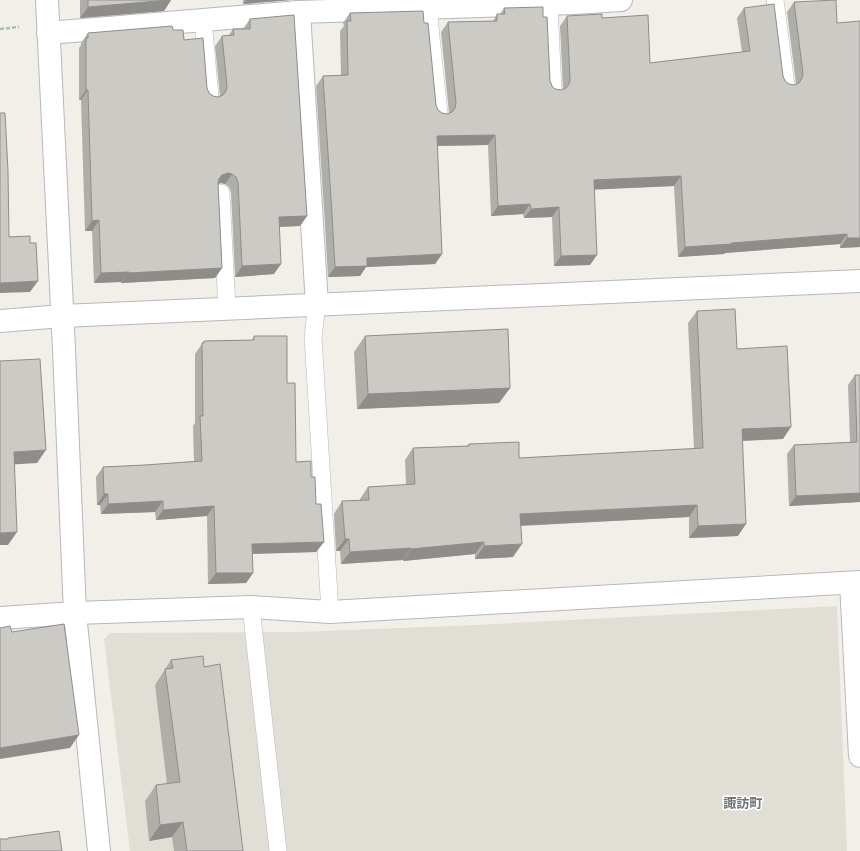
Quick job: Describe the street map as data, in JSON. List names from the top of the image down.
{
  "districts": ["諏訪町"]
}
